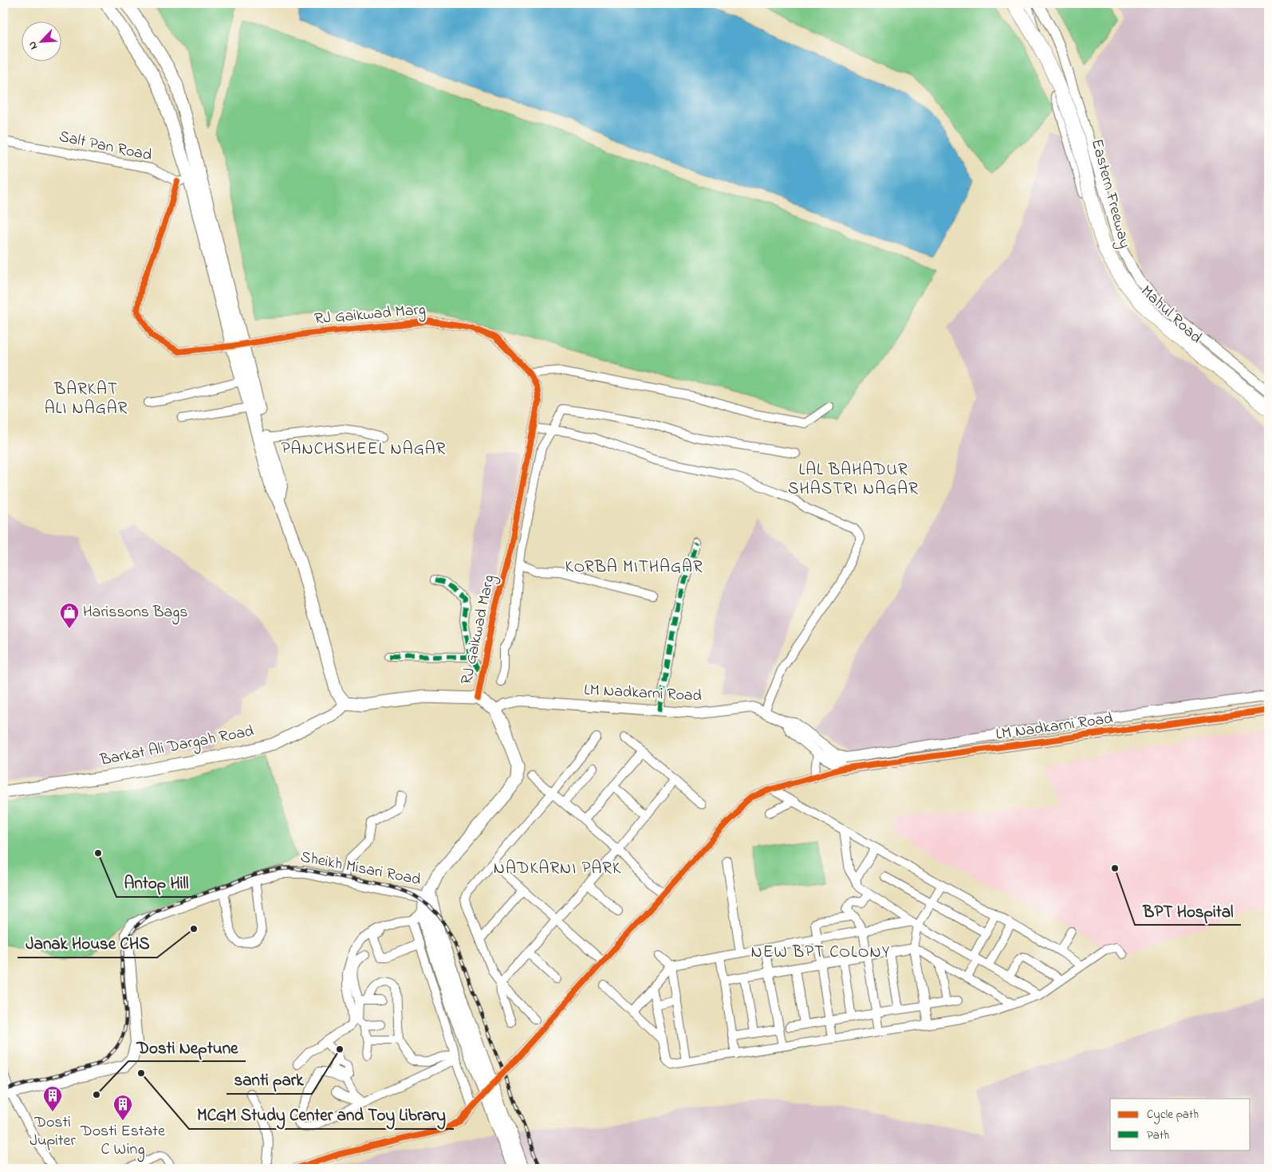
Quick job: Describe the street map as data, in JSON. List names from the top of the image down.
{
  "streets": {
    "highway": ["Eastern Freeway"],
    "main road": ["Barkat Ali Dargah Road", "Sheikh Misari Road"],
    "street": [
      "Salt Pan Road",
      "RJ Gaikwad Marg",
      "Mahul Road",
      "LM Nadkarni Road"
    ]
  },
  "crossings": [
    ["Salt Pan Road", "RJ Gaikwad Marg"],
    ["Eastern Freeway", "Mahul Road"]
  ],
  "districts": [
    "BARKAT ALI NAGAR",
    "PANCHSHEEL NAGAR",
    "LAL BAHADUR SHASTRI NAGAR",
    "KORBA MITHAGAR",
    "NADKARNI PARK",
    "NEW BPT COLONY"
  ],
  "places": {
    "shop": ["Harissons Bags"],
    "other": [
      "Antop Hill",
      "BPT Hospital",
      "Janak House CHS",
      "santi park",
      "MCGM Study Center and Toy Library",
      "Dosti Neptune"
    ],
    "building": ["Dosti Jupiter", "Dosti Estate C Wing"]
  },
  "legend": ["Cycle path", "Path"],
  "north": "bottom left"
}
